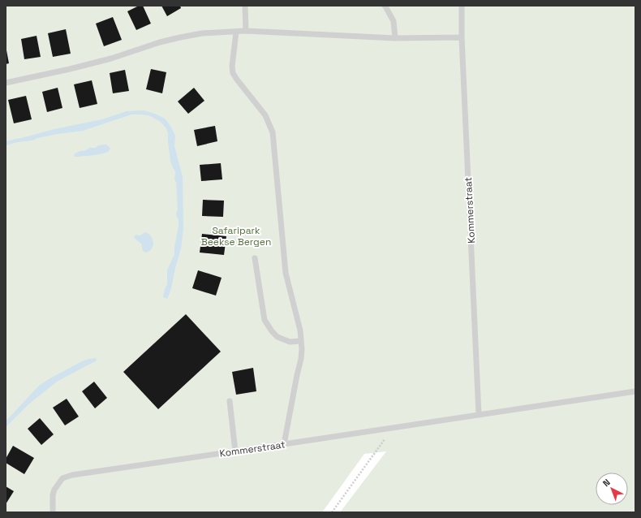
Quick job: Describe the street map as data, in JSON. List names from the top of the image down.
{
  "streets": {
    "lane": ["Kommerstraat"]
  },
  "parks": ["Safaripark Beekse Bergen"],
  "north": "top left"
}
